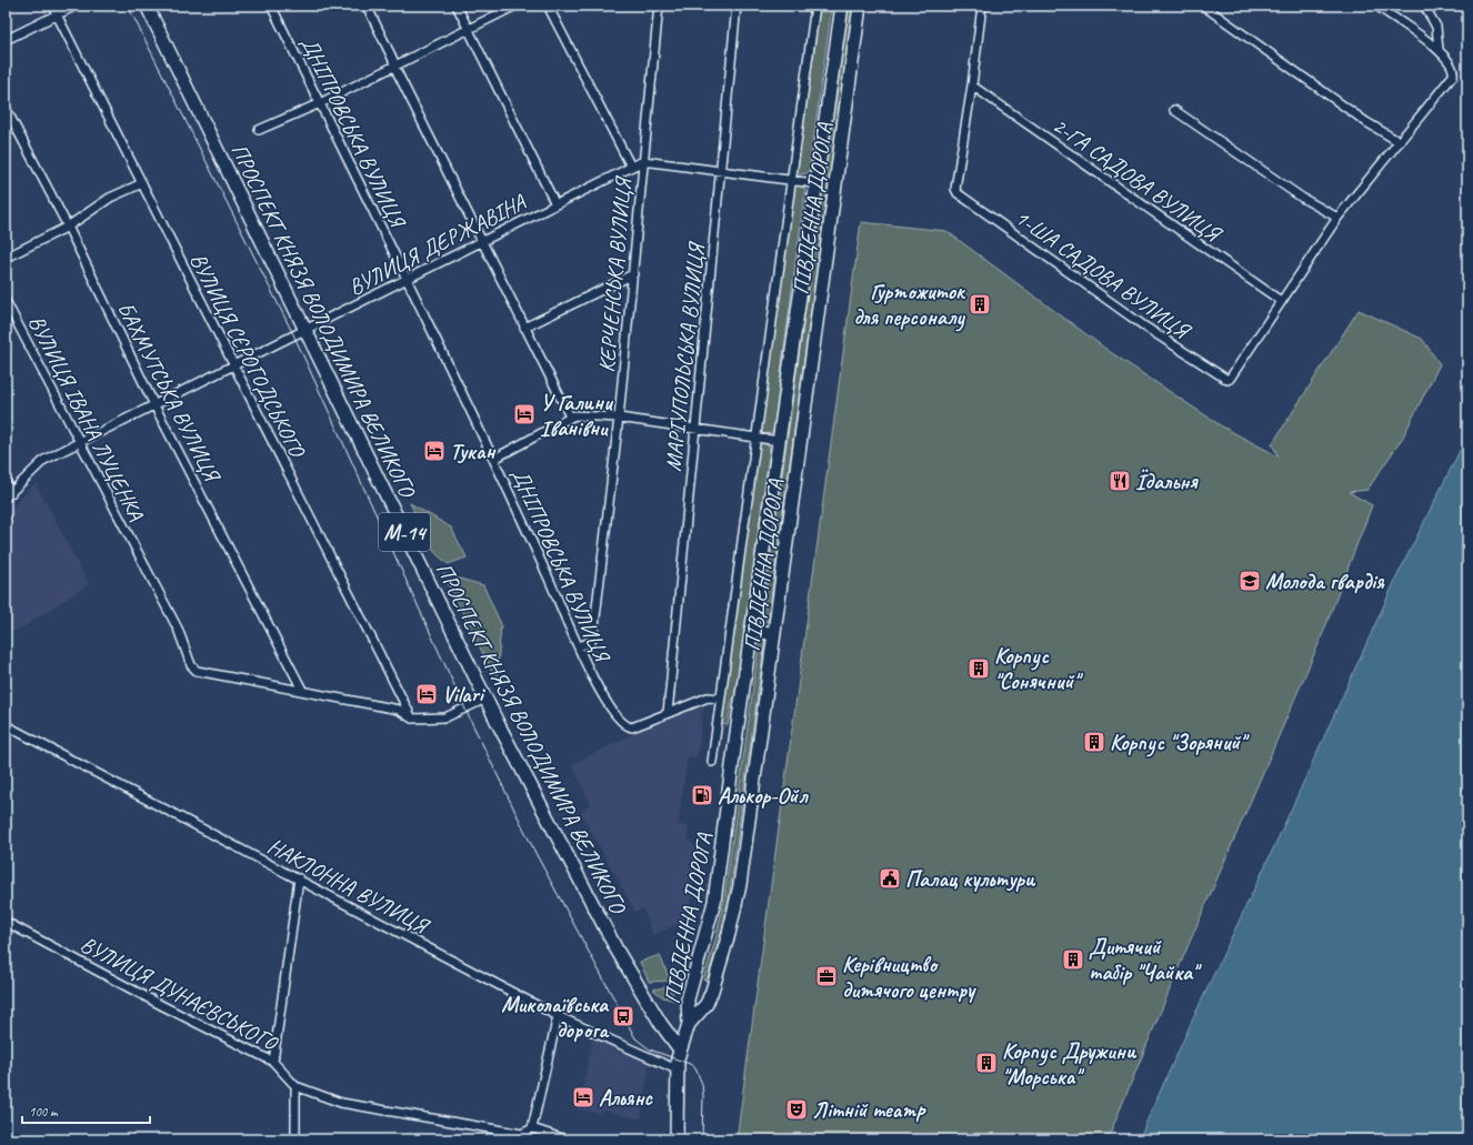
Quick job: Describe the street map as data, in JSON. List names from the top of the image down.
{
  "streets": {
    "main road": ["ПІВДЕННА ДОРОГА", "ПРОСПЕКТ КНЯЗЯ ВОЛОДИМИРА ВЕЛИКОГО", "М-14"],
    "street": [
      "ДНІПРОВСЬКА ВУЛИЦЯ",
      "2-ГА САДОВА ВУЛИЦЯ",
      "ВУЛИЦЯ ДЕРЖАВІНА",
      "1-ША САДОВА ВУЛИЦЯ",
      "КЕРЧЕНСЬКА ВУЛИЦЯ",
      "ВУЛИЦЯ СЄРОГОДСЬКОГО",
      "МАРІУПОЛЬСЬКА ВУЛИЦЯ",
      "БАХМУТСЬКА ВУЛИЦЯ",
      "ВУЛИЦЯ ІВАНА ЛУЦЕНКА",
      "НАКЛОННА ВУЛИЦЯ",
      "ВУЛИЦЯ ДУНАЄВСЬКОГО"
    ]
  },
  "crossings": [
    ["ДНІПРОВСЬКА ВУЛИЦЯ", "ВУЛИЦЯ ДЕРЖАВІНА"],
    ["ДНІПРОВСЬКА ВУЛИЦЯ", "КЕРЧЕНСЬКА ВУЛИЦЯ"],
    ["ДНІПРОВСЬКА ВУЛИЦЯ", "МАРІУПОЛЬСЬКА ВУЛИЦЯ"],
    ["2-ГА САДОВА ВУЛИЦЯ", "1-ША САДОВА ВУЛИЦЯ"],
    ["ПІВДЕННА ДОРОГА", "ВУЛИЦЯ ДЕРЖАВІНА"],
    ["ВУЛИЦЯ ДЕРЖАВІНА", "КЕРЧЕНСЬКА ВУЛИЦЯ"],
    ["ВУЛИЦЯ ДЕРЖАВІНА", "ПРОСПЕКТ КНЯЗЯ ВОЛОДИМИРА ВЕЛИКОГО"],
    ["ВУЛИЦЯ ДЕРЖАВІНА", "ВУЛИЦЯ СЄРОГОДСЬКОГО"],
    ["ВУЛИЦЯ ДЕРЖАВІНА", "МАРІУПОЛЬСЬКА ВУЛИЦЯ"],
    ["ВУЛИЦЯ ДЕРЖАВІНА", "БАХМУТСЬКА ВУЛИЦЯ"],
    ["ВУЛИЦЯ ДЕРЖАВІНА", "ВУЛИЦЯ ІВАНА ЛУЦЕНКА"],
    ["ВУЛИЦЯ СЄРОГОДСЬКОГО", "ВУЛИЦЯ ІВАНА ЛУЦЕНКА"],
    ["БАХМУТСЬКА ВУЛИЦЯ", "ВУЛИЦЯ ІВАНА ЛУЦЕНКА"]
  ],
  "places": {
    "building": [
      "Гуртожиток для персоналу",
      "Корпус \"Сонячний\"",
      "Корпус \"Зоряний\"",
      "Дитячий табір \"Чайка\"",
      "Корпус Дружини \"Морська\""
    ],
    "hotel": [
      "У Галини Іванівни",
      "Тукан",
      "Vilari",
      "Альянс"
    ],
    "restaurant": ["Їдальня"],
    "school or university": ["Молода гвардія"],
    "fuel station": ["Алькор-Ойл"],
    "public building": ["Палац культури"],
    "office": ["Керівництво дитячого центру"],
    "bus stop": ["Миколаївська дорога"],
    "theatre": ["Літній театр"]
  },
  "scale_bar": "100 m"
}
